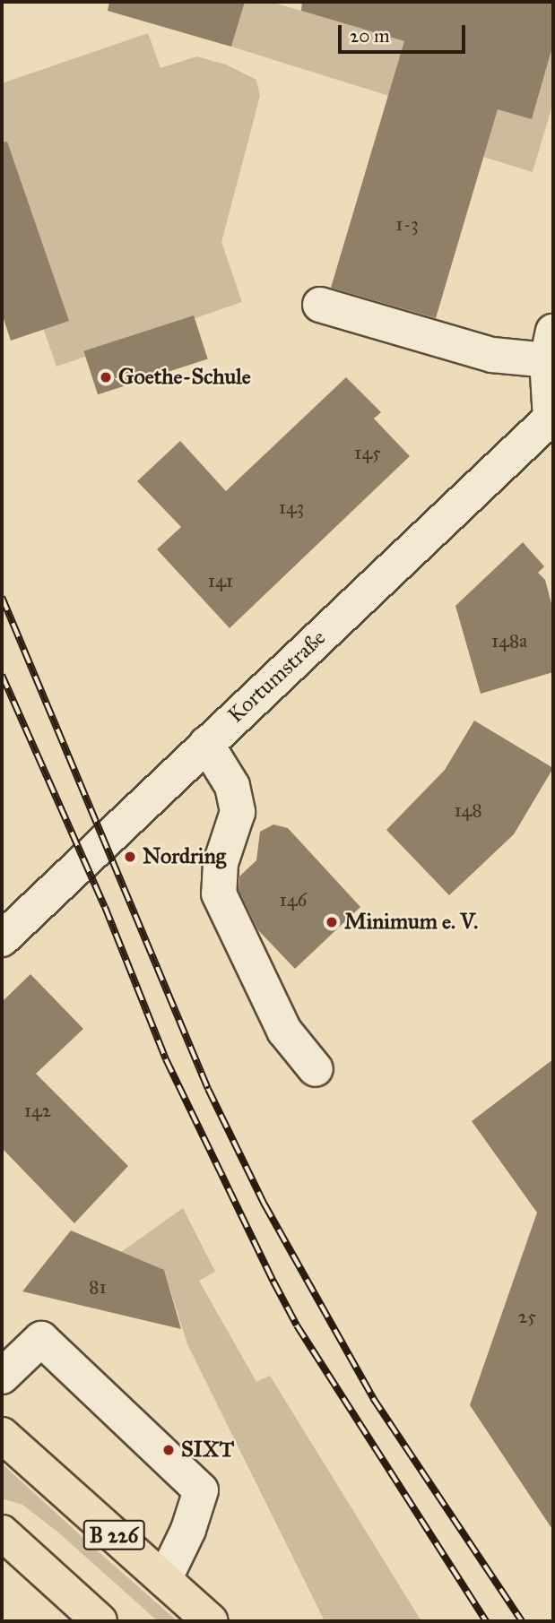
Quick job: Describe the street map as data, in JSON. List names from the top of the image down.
{
  "streets": {
    "main road": ["B 226"],
    "street": ["Kortumstraße"]
  },
  "places": [
    "Goethe-Schule",
    "Nordring",
    "Minimum e. V.",
    "SIXT"
  ],
  "house_numbers": [
    "1-3",
    "145",
    "143",
    "141",
    "148a",
    "148",
    "146",
    "142",
    "81",
    "25"
  ],
  "scale_bar": "20 m"
}
